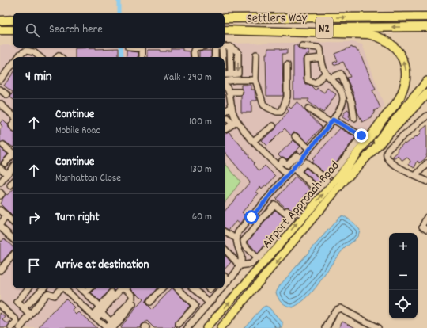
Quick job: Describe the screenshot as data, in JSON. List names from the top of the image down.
{
  "streets": {
    "highway": ["Settlers Way", "N2"],
    "main road": ["Airport Approach Road"]
  },
  "page": {
    "search": "Search here",
    "heading": ["4 min", "Walk · 290 m"],
    "list": [
      ["Continue", "Mobile Road", "100 m"],
      ["Continue", "Manhattan Close", "130 m"],
      ["Turn right", "60 m"],
      "Arrive at destination"
    ],
    "map_buttons": ["+", "−"]
  }
}
